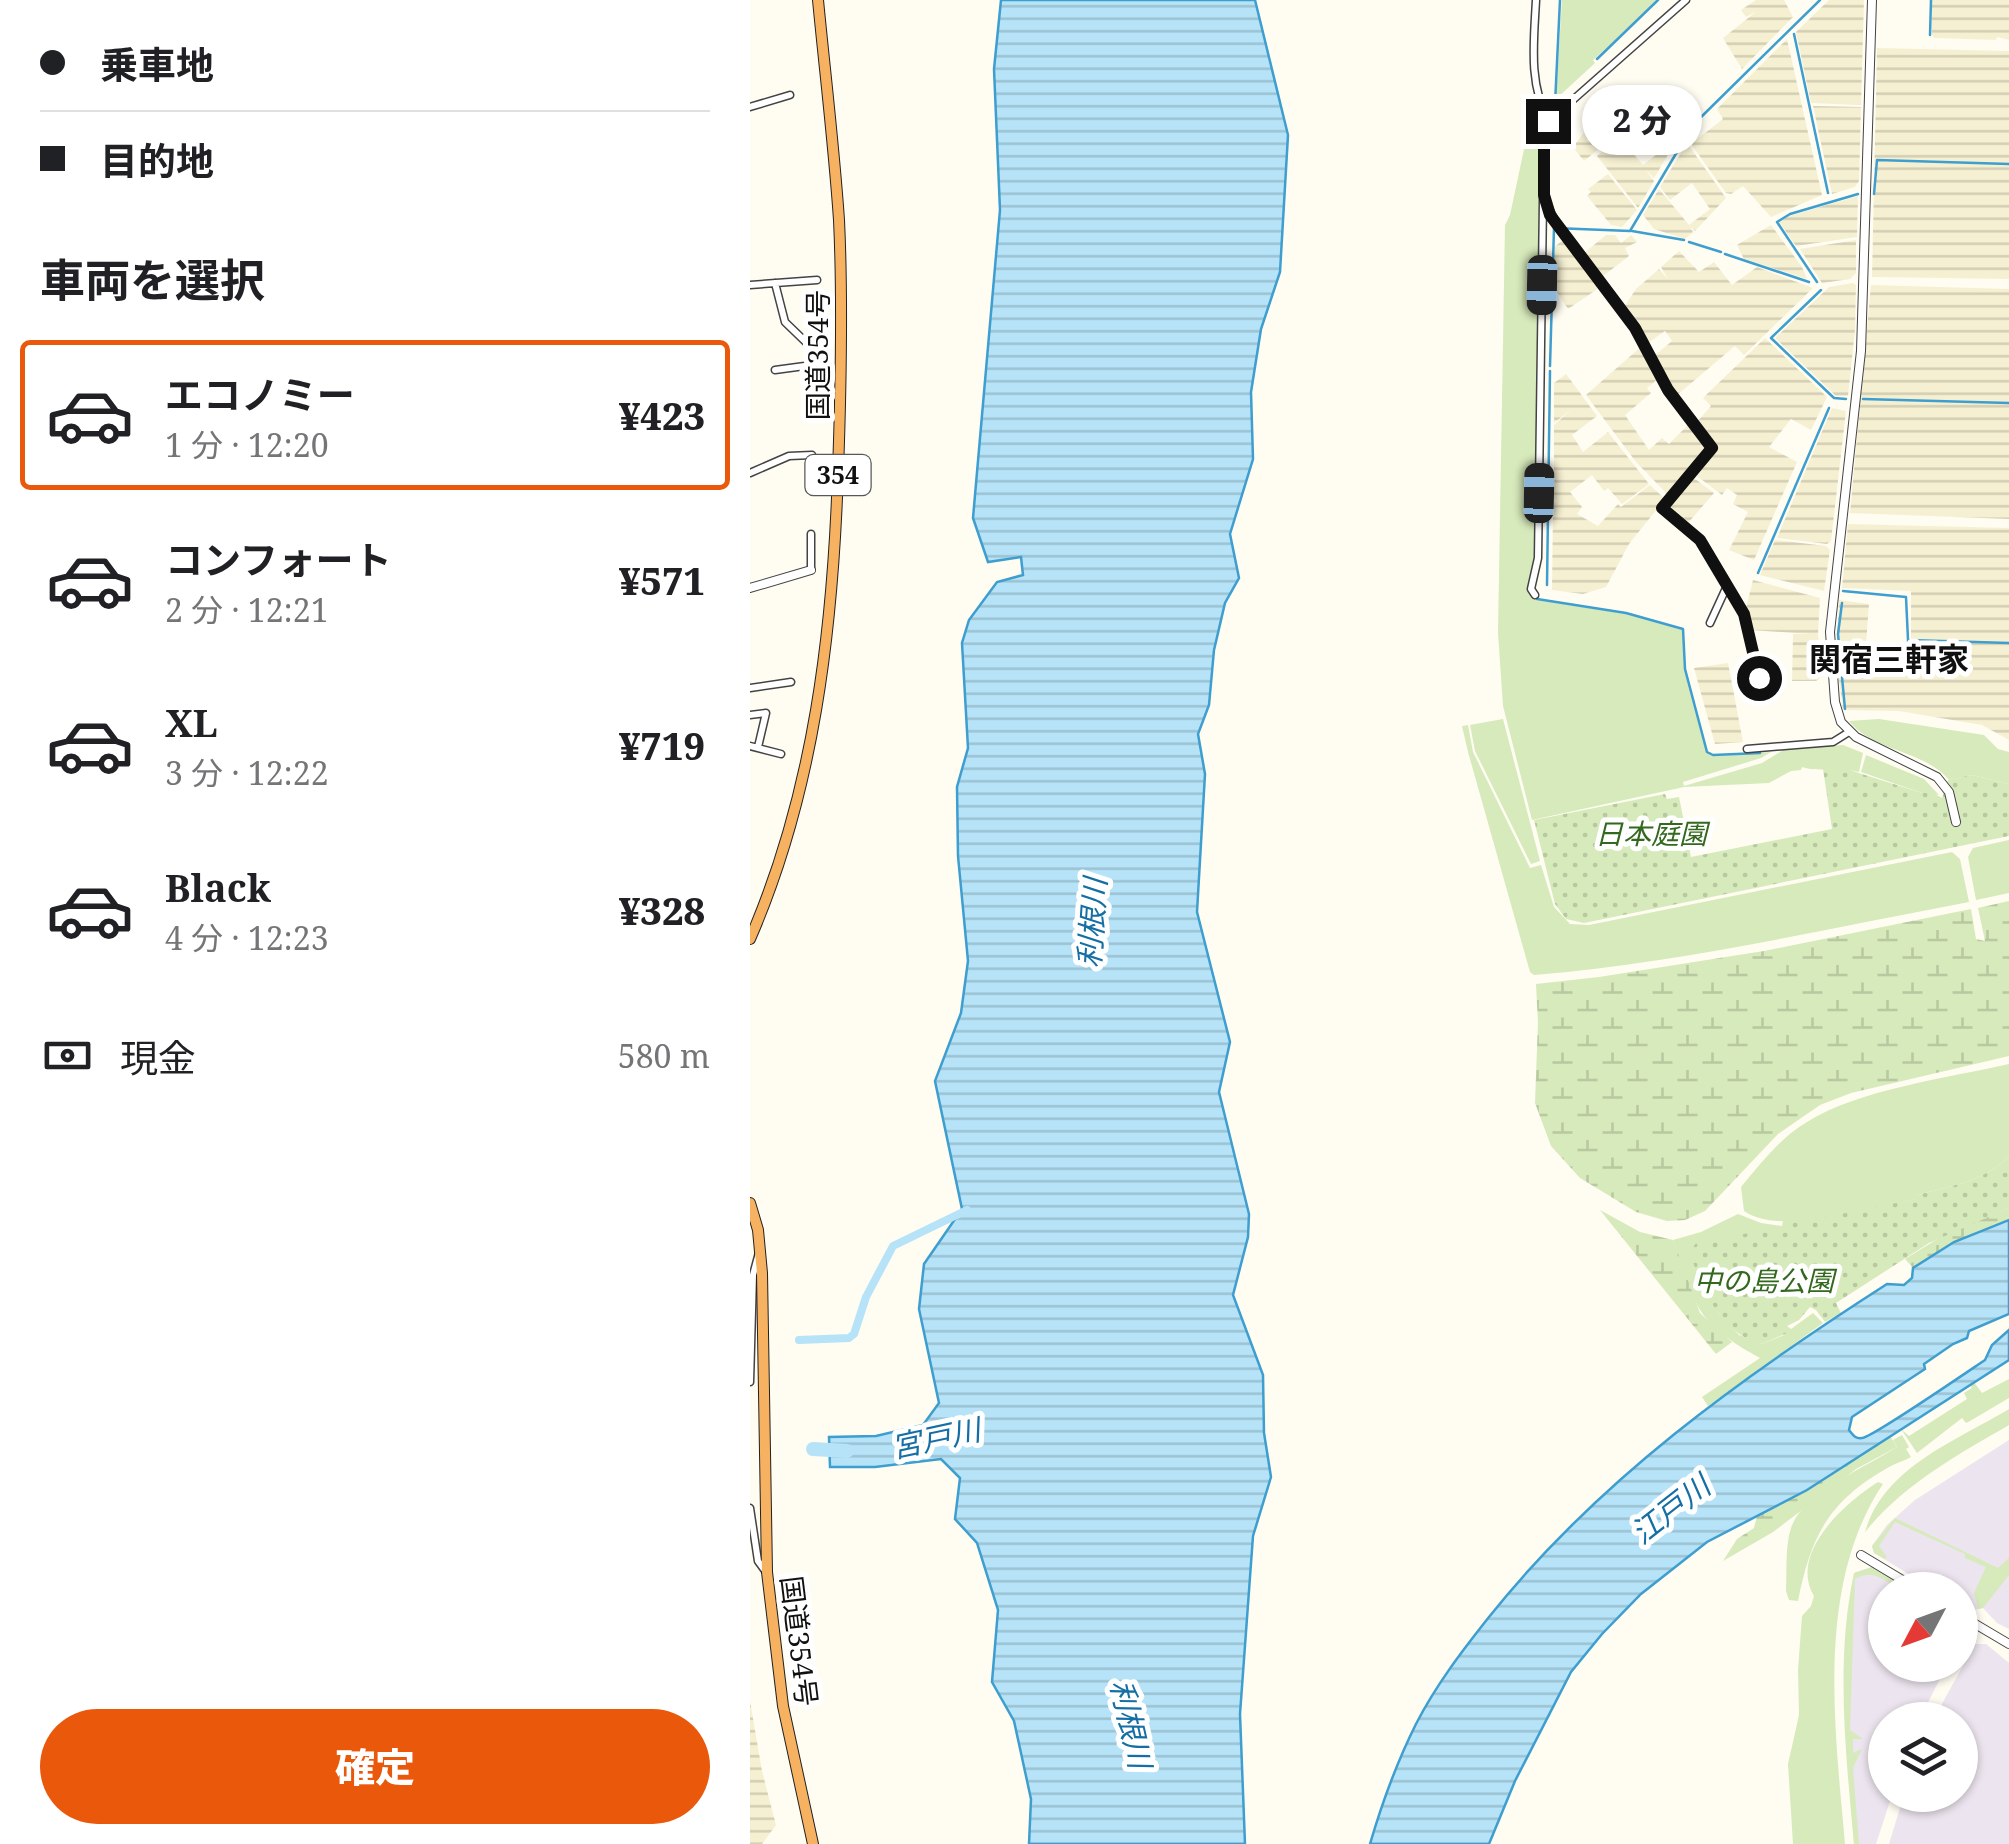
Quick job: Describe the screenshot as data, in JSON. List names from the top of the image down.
{
  "streets": {
    "highway": ["国道354号", "354"]
  },
  "districts": ["関宿三軒家"],
  "water": ["利根川", "宮戸川", "江戸川"],
  "parks": ["日本庭園", "中の島公園"],
  "north": "bottom left",
  "page": {
    "banner": ["乗車地", "目的地"],
    "bubble": "2 分",
    "heading": "車両を選択",
    "list": [
      {
        "name": "エコノミー",
        "note": "1 分 · 12:20",
        "value": "¥423"
      },
      {
        "name": "コンフォート",
        "note": "2 分 · 12:21",
        "value": "¥571"
      },
      {
        "name": "XL",
        "note": "3 分 · 12:22",
        "value": "¥719"
      },
      {
        "name": "Black",
        "note": "4 分 · 12:23",
        "value": "¥328"
      }
    ],
    "pay": ["現金", "580 m"],
    "buttons": "確定"
  }
}
